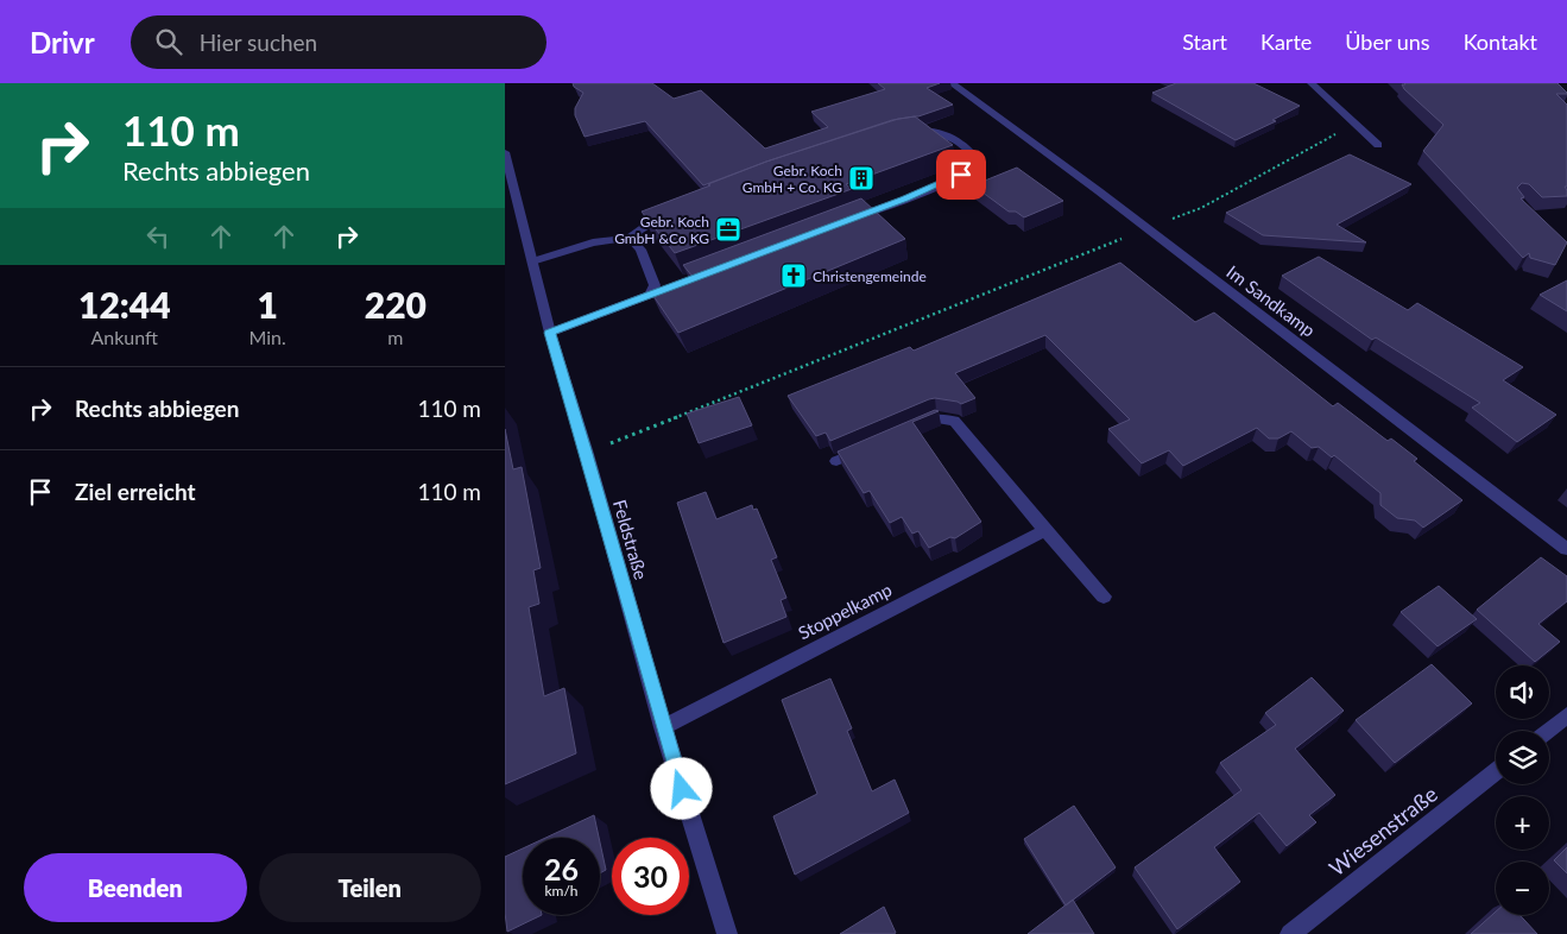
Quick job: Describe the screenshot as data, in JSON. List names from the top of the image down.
{
  "streets": {
    "street": [
      "Im Sandkamp",
      "Feldstraße",
      "Stoppelkamp",
      "Wiesenstraße"
    ]
  },
  "crossings": [
    ["Feldstraße", "Stoppelkamp"]
  ],
  "places": {
    "building": ["Gebr. Koch GmbH + Co. KG"],
    "office": ["Gebr. Koch GmbH &Co KG"],
    "church": ["Christengemeinde"]
  },
  "page": {
    "header": "Drivr",
    "search": "Hier suchen",
    "nav": [
      "Start",
      "Karte",
      "Über uns",
      "Kontakt"
    ],
    "turn": ["110 m", "Rechts abbiegen"],
    "eta": [
      "12:44",
      "Ankunft",
      "1",
      "Min.",
      "220",
      "m"
    ],
    "list": [
      {
        "name": "Rechts abbiegen",
        "value": "110 m"
      },
      {
        "name": "Ziel erreicht",
        "value": "110 m"
      }
    ],
    "map_buttons": ["+", "−"],
    "speed": "26 km/h",
    "limit": "30",
    "buttons": ["Beenden", "Teilen"]
  }
}
